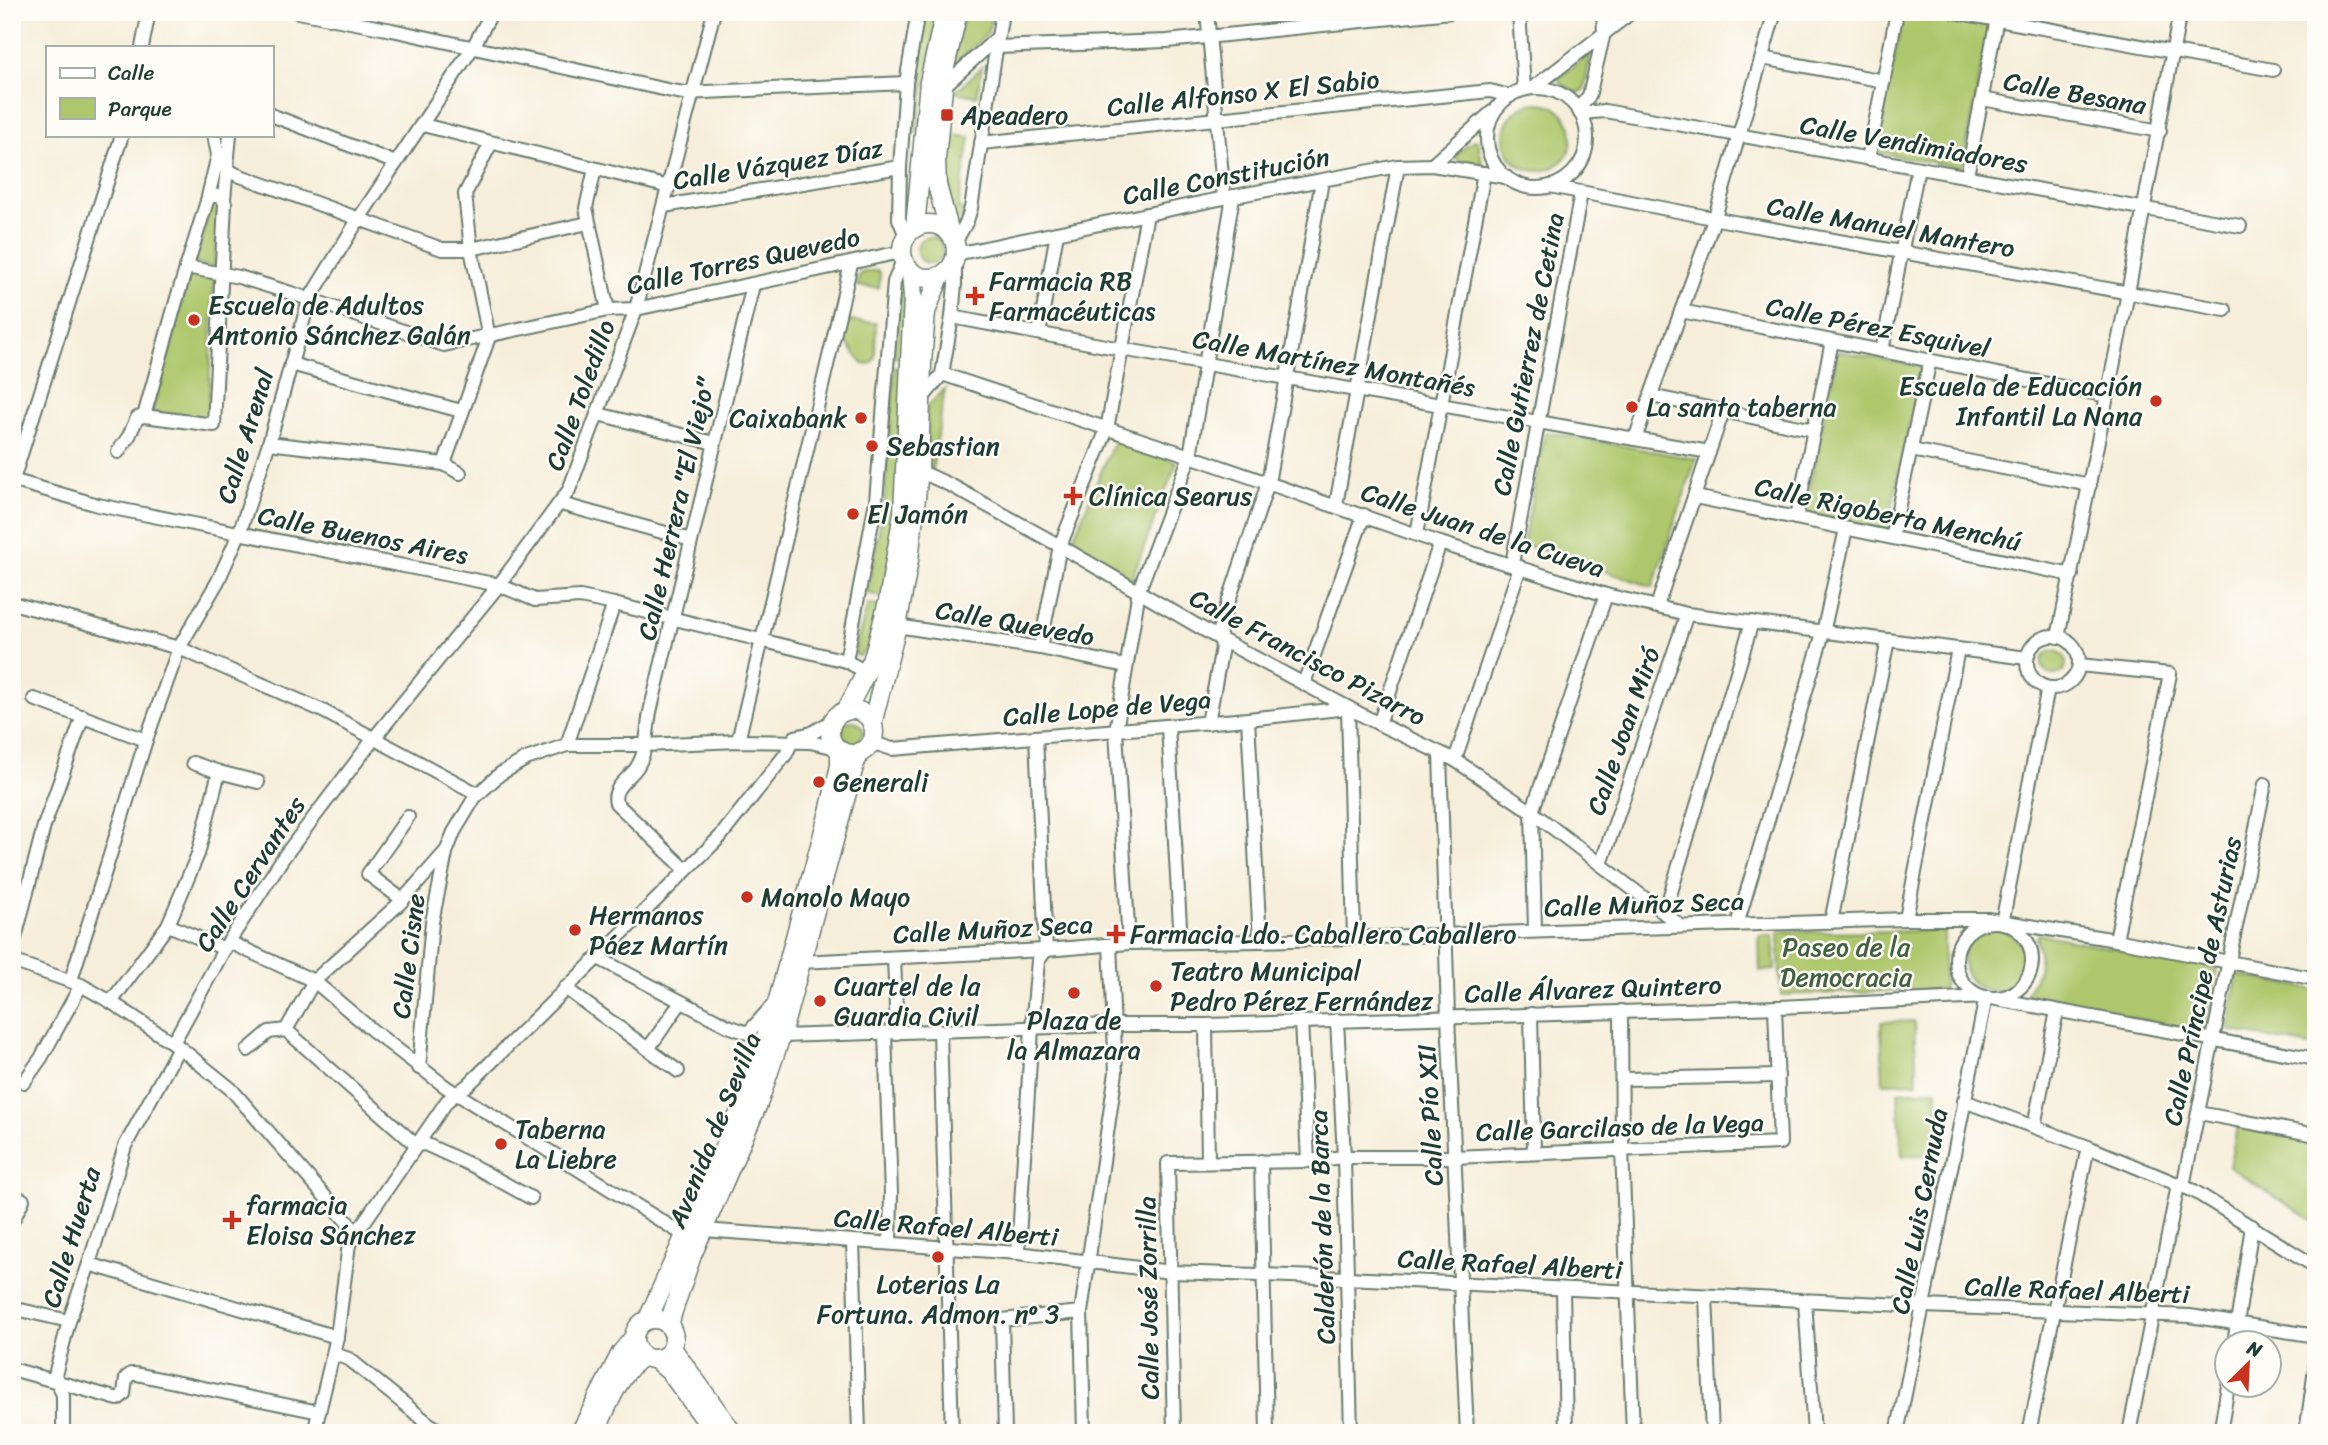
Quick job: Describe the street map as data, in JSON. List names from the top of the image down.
{
  "streets": {
    "main road": ["Avenida de Sevilla"],
    "street": [
      "Calle Alfonso X El Sabio",
      "Calle Besana",
      "Calle Vendimiadores",
      "Calle Vázquez Díaz",
      "Calle Constitución",
      "Calle Manuel Mantero",
      "Calle Torres Quevedo",
      "Calle Pérez Esquivel",
      "Calle Gutierrez de Cetina",
      "Calle Martínez Montañés",
      "Calle Toledillo",
      "Calle Arenal",
      "Calle Herrera \"El Viejo\"",
      "Calle Rigoberta Menchú",
      "Calle Juan de la Cueva",
      "Calle Buenos Aires",
      "Calle Quevedo",
      "Calle Francisco Pizarro",
      "Calle Lope de Vega",
      "Calle Joan Miró",
      "Calle Cervantes",
      "Calle Muñoz Seca",
      "Calle Cisne",
      "Calle Príncipe de Asturias",
      "Calle Álvarez Quintero",
      "Calle Pío XII",
      "Calle Garcilaso de la Vega",
      "Calle Luis Cernuda",
      "Calle Rafael Alberti",
      "Calderón de la Barca",
      "Calle Huerta",
      "Calle José Zorrilla"
    ]
  },
  "crossings": [
    ["Calle Alfonso X El Sabio", "Calle Vendimiadores"],
    ["Calle Alfonso X El Sabio", "Calle Constitución"],
    ["Calle Alfonso X El Sabio", "Calle Manuel Mantero"],
    ["Calle Vendimiadores", "Calle Constitución"],
    ["Calle Vendimiadores", "Calle Manuel Mantero"],
    ["Calle Vázquez Díaz", "Calle Toledillo"],
    ["Calle Constitución", "Calle Manuel Mantero"],
    ["Calle Constitución", "Calle Torres Quevedo"],
    ["Calle Manuel Mantero", "Calle Gutierrez de Cetina"],
    ["Calle Torres Quevedo", "Calle Toledillo"],
    ["Calle Torres Quevedo", "Calle Arenal"],
    ["Calle Torres Quevedo", "Calle Herrera \"El Viejo\""],
    ["Calle Gutierrez de Cetina", "Calle Martínez Montañés"],
    ["Calle Gutierrez de Cetina", "Calle Juan de la Cueva"],
    ["Calle Gutierrez de Cetina", "Calle Francisco Pizarro"],
    ["Calle Toledillo", "Calle Buenos Aires"],
    ["Calle Toledillo", "Calle Cervantes"],
    ["Calle Arenal", "Calle Buenos Aires"],
    ["Calle Herrera \"El Viejo\"", "Calle Buenos Aires"],
    ["Calle Juan de la Cueva", "Calle Joan Miró"],
    ["Calle Francisco Pizarro", "Calle Lope de Vega"],
    ["Calle Francisco Pizarro", "Calle Joan Miró"],
    ["Calle Francisco Pizarro", "Calle Muñoz Seca"],
    ["Calle Francisco Pizarro", "Calle Pío XII"],
    ["Calle Lope de Vega", "Avenida de Sevilla"],
    ["Calle Cervantes", "Calle Huerta"],
    ["Calle Muñoz Seca", "Calle Príncipe de Asturias"],
    ["Calle Muñoz Seca", "Calle Álvarez Quintero"],
    ["Calle Muñoz Seca", "Calle Pío XII"],
    ["Calle Muñoz Seca", "Avenida de Sevilla"],
    ["Calle Muñoz Seca", "Calle Luis Cernuda"],
    ["Calle Príncipe de Asturias", "Calle Álvarez Quintero"],
    ["Calle Príncipe de Asturias", "Calle Rafael Alberti"],
    ["Calle Álvarez Quintero", "Calle Pío XII"],
    ["Calle Álvarez Quintero", "Avenida de Sevilla"],
    ["Calle Álvarez Quintero", "Calle Luis Cernuda"],
    ["Calle Álvarez Quintero", "Calderón de la Barca"],
    ["Calle Pío XII", "Calle Garcilaso de la Vega"],
    ["Calle Pío XII", "Calle Rafael Alberti"],
    ["Calle Garcilaso de la Vega", "Calderón de la Barca"],
    ["Calle Garcilaso de la Vega", "Calle José Zorrilla"],
    ["Avenida de Sevilla", "Calle Rafael Alberti"],
    ["Calle Luis Cernuda", "Calle Rafael Alberti"],
    ["Calle Rafael Alberti", "Calderón de la Barca"],
    ["Calle Rafael Alberti", "Calle José Zorrilla"]
  ],
  "parks": ["Paseo de la Democracia"],
  "places": {
    "transit": ["Apeadero"],
    "health": [
      "Farmacia RB Farmacéuticas",
      "Clínica Searus",
      "Farmacia Ldo. Caballero Caballero",
      "farmacia Eloisa Sánchez"
    ],
    "other": [
      "Escuela de Adultos Antonio Sánchez Galán",
      "Escuela de Educación Infantil La Nana",
      "La santa taberna",
      "Caixabank",
      "Sebastian",
      "El Jamón",
      "Generali",
      "Manolo Mayo",
      "Hermanos Páez Martín",
      "Teatro Municipal Pedro Pérez Fernández",
      "Plaza de la Almazara",
      "Cuartel de la Guardia Civil",
      "Taberna La Liebre",
      "Loterias La Fortuna. Admon. nº 3"
    ]
  },
  "legend": ["Calle", "Parque"],
  "north": "top right"
}
